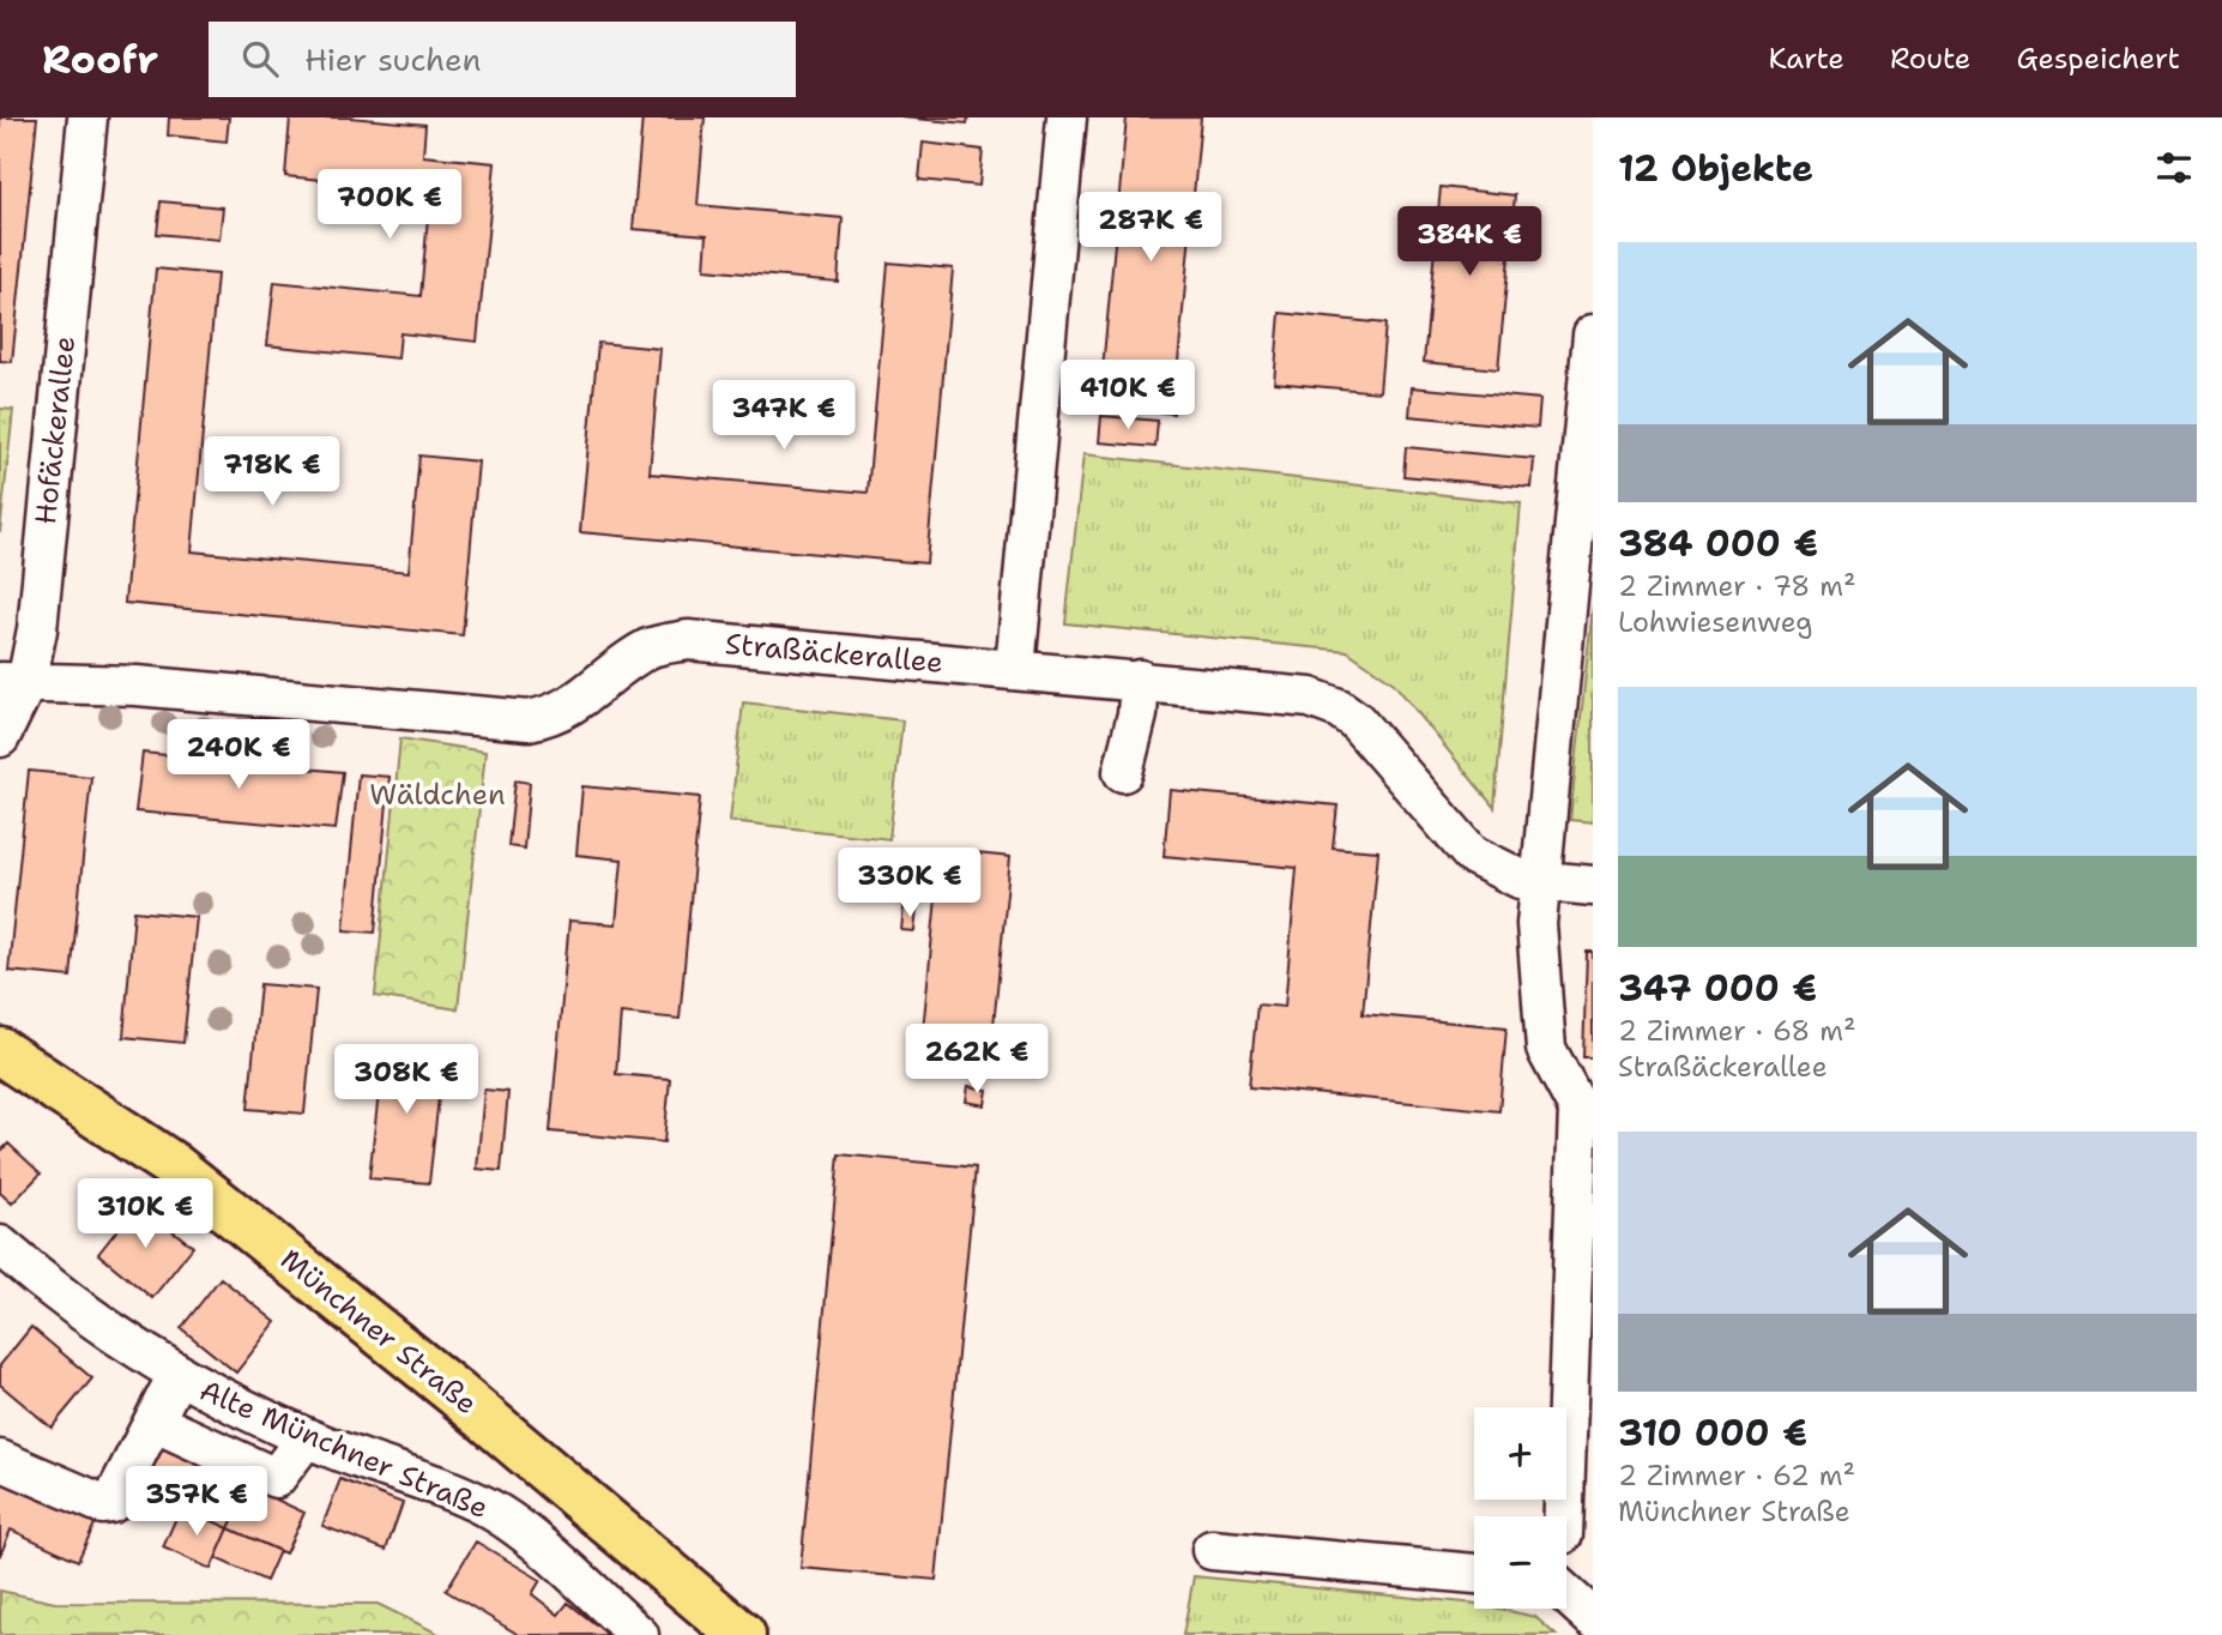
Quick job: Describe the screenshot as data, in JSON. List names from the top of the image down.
{
  "streets": {
    "main road": ["Münchner Straße"],
    "street": ["Hofäckerallee", "Straßäckerallee", "Alte Münchner Straße"]
  },
  "crossings": [
    ["Hofäckerallee", "Straßäckerallee"]
  ],
  "parks": ["Wäldchen"],
  "page": {
    "header": "Roofr",
    "search": "Hier suchen",
    "nav": ["Karte", "Route", "Gespeichert"],
    "heading": "12 Objekte",
    "price": [
      "700K €",
      "287K €",
      "384K €",
      "410K €",
      "347K €",
      "718K €",
      "240K €",
      "330K €",
      "262K €",
      "308K €",
      "310K €",
      "357K €"
    ],
    "list": [
      {
        "name": "384 000 €",
        "note": "2 Zimmer · 78 m² · Lohwiesenweg"
      },
      {
        "name": "347 000 €",
        "note": "2 Zimmer · 68 m² · Straßäckerallee"
      },
      {
        "name": "310 000 €",
        "note": "2 Zimmer · 62 m² · Münchner Straße"
      }
    ],
    "map_buttons": ["+", "−"]
  }
}
